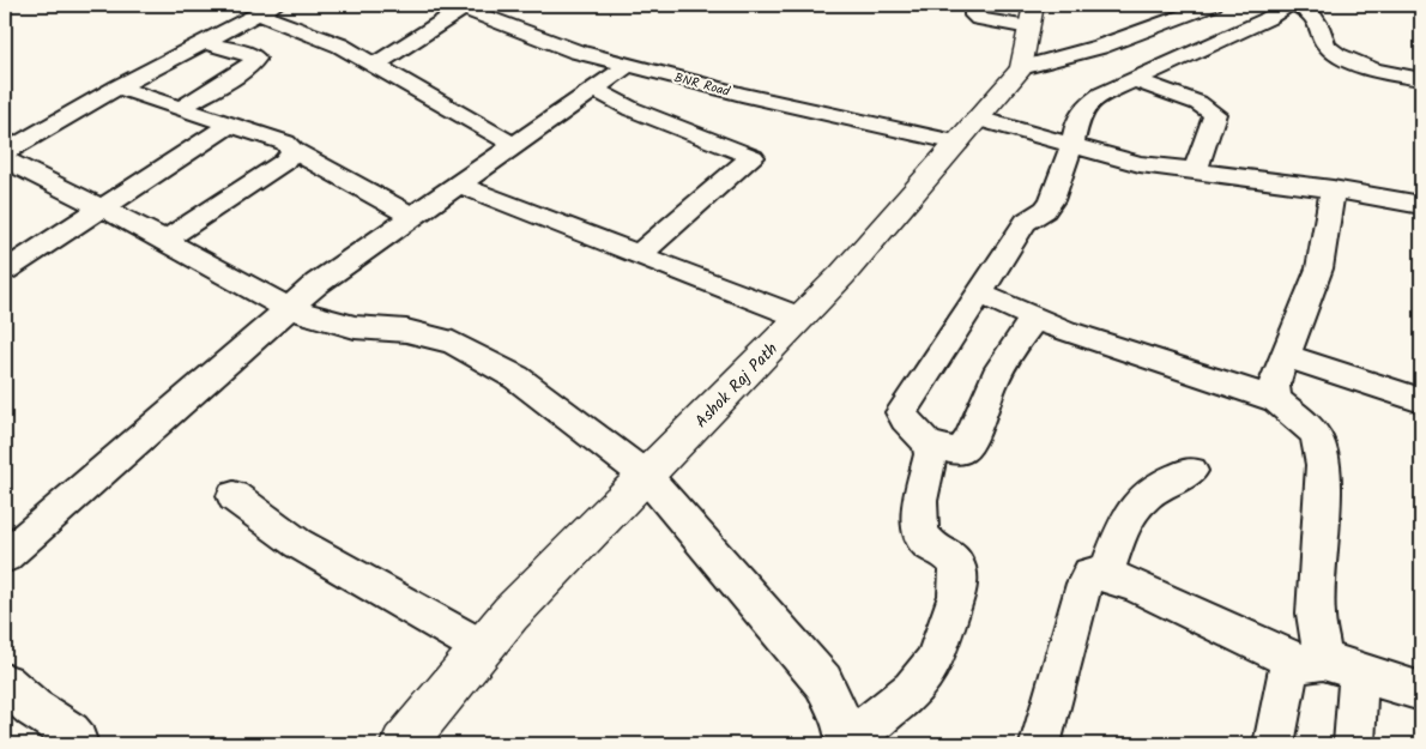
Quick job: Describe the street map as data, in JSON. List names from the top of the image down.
{
  "streets": {
    "main road": ["Ashok Raj Path"],
    "street": ["BNR Road"]
  },
  "crossings": [
    ["BNR Road", "Ashok Raj Path"]
  ]
}
